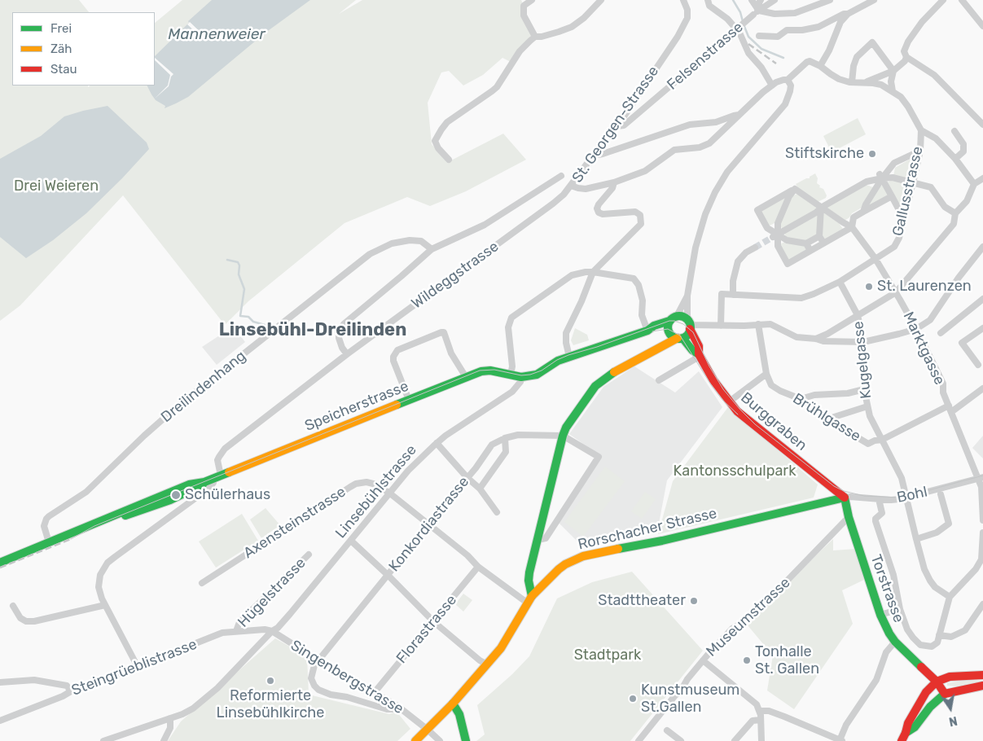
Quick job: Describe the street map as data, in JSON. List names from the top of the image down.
{
  "streets": {
    "main road": [
      "Speicherstrasse",
      "Burggraben",
      "Rorschacher Strasse",
      "Torstrasse"
    ],
    "street": [
      "Felsenstrasse",
      "St. Georgen-Strasse",
      "Gallusstrasse",
      "Wildeggstrasse",
      "Marktgasse",
      "Kugelgasse",
      "Dreilindenhang",
      "Brühlgasse",
      "Linsebühlstrasse",
      "Bohl",
      "Axensteinstrasse",
      "Konkordiastrasse",
      "Hügelstrasse",
      "Museumstrasse",
      "Florastrasse",
      "Steingrüeblistrasse",
      "Singenbergstrasse"
    ]
  },
  "crossings": [
    ["Felsenstrasse", "St. Georgen-Strasse"],
    ["St. Georgen-Strasse", "Wildeggstrasse"],
    ["Gallusstrasse", "Marktgasse"],
    ["Gallusstrasse", "Kugelgasse"],
    ["Wildeggstrasse", "Speicherstrasse"],
    ["Marktgasse", "Bohl"],
    ["Kugelgasse", "Brühlgasse"],
    ["Dreilindenhang", "Speicherstrasse"],
    ["Speicherstrasse", "Linsebühlstrasse"],
    ["Brühlgasse", "Bohl"],
    ["Burggraben", "Bohl"],
    ["Burggraben", "Rorschacher Strasse"],
    ["Burggraben", "Torstrasse"],
    ["Linsebühlstrasse", "Axensteinstrasse"],
    ["Linsebühlstrasse", "Steingrüeblistrasse"],
    ["Linsebühlstrasse", "Singenbergstrasse"],
    ["Bohl", "Rorschacher Strasse"],
    ["Bohl", "Torstrasse"],
    ["Axensteinstrasse", "Konkordiastrasse"],
    ["Axensteinstrasse", "Rorschacher Strasse"],
    ["Axensteinstrasse", "Florastrasse"],
    ["Konkordiastrasse", "Singenbergstrasse"],
    ["Rorschacher Strasse", "Torstrasse"],
    ["Rorschacher Strasse", "Singenbergstrasse"],
    ["Torstrasse", "Museumstrasse"],
    ["Hügelstrasse", "Steingrüeblistrasse"],
    ["Florastrasse", "Singenbergstrasse"],
    ["Steingrüeblistrasse", "Singenbergstrasse"]
  ],
  "districts": ["Linsebühl-Dreilinden"],
  "water": ["Mannenweier"],
  "parks": ["Drei Weieren", "Kantonsschulpark", "Stadtpark"],
  "places": [
    "Stiftskirche",
    "St. Laurenzen",
    "Schülerhaus",
    "Stadttheater",
    "Tonhalle St. Gallen",
    "Reformierte Linsebühlkirche",
    "Kunstmuseum St.Gallen"
  ],
  "legend": ["Frei", "Zäh", "Stau"],
  "north": "bottom"
}
